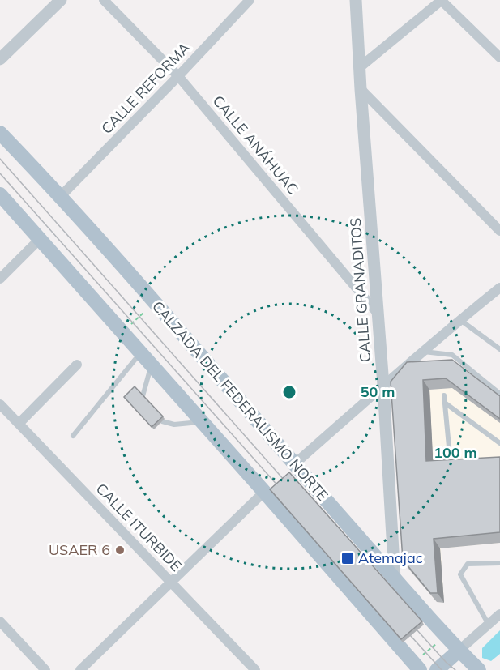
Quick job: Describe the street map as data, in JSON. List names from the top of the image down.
{
  "streets": {
    "main road": ["CALZADA DEL FEDERALISMO NORTE"],
    "street": [
      "CALLE REFORMA",
      "CALLE ANÁHUAC",
      "CALLE GRANADITOS",
      "CALLE ITURBIDE"
    ]
  },
  "crossings": [
    ["CALLE REFORMA", "CALLE ANÁHUAC"],
    ["CALLE REFORMA", "CALZADA DEL FEDERALISMO NORTE"],
    ["CALLE ANÁHUAC", "CALLE GRANADITOS"],
    ["CALLE GRANADITOS", "CALZADA DEL FEDERALISMO NORTE"]
  ],
  "places": {
    "other": ["USAER 6"],
    "transit": ["Atemajac"]
  },
  "rings": ["50 m", "100 m"]
}
